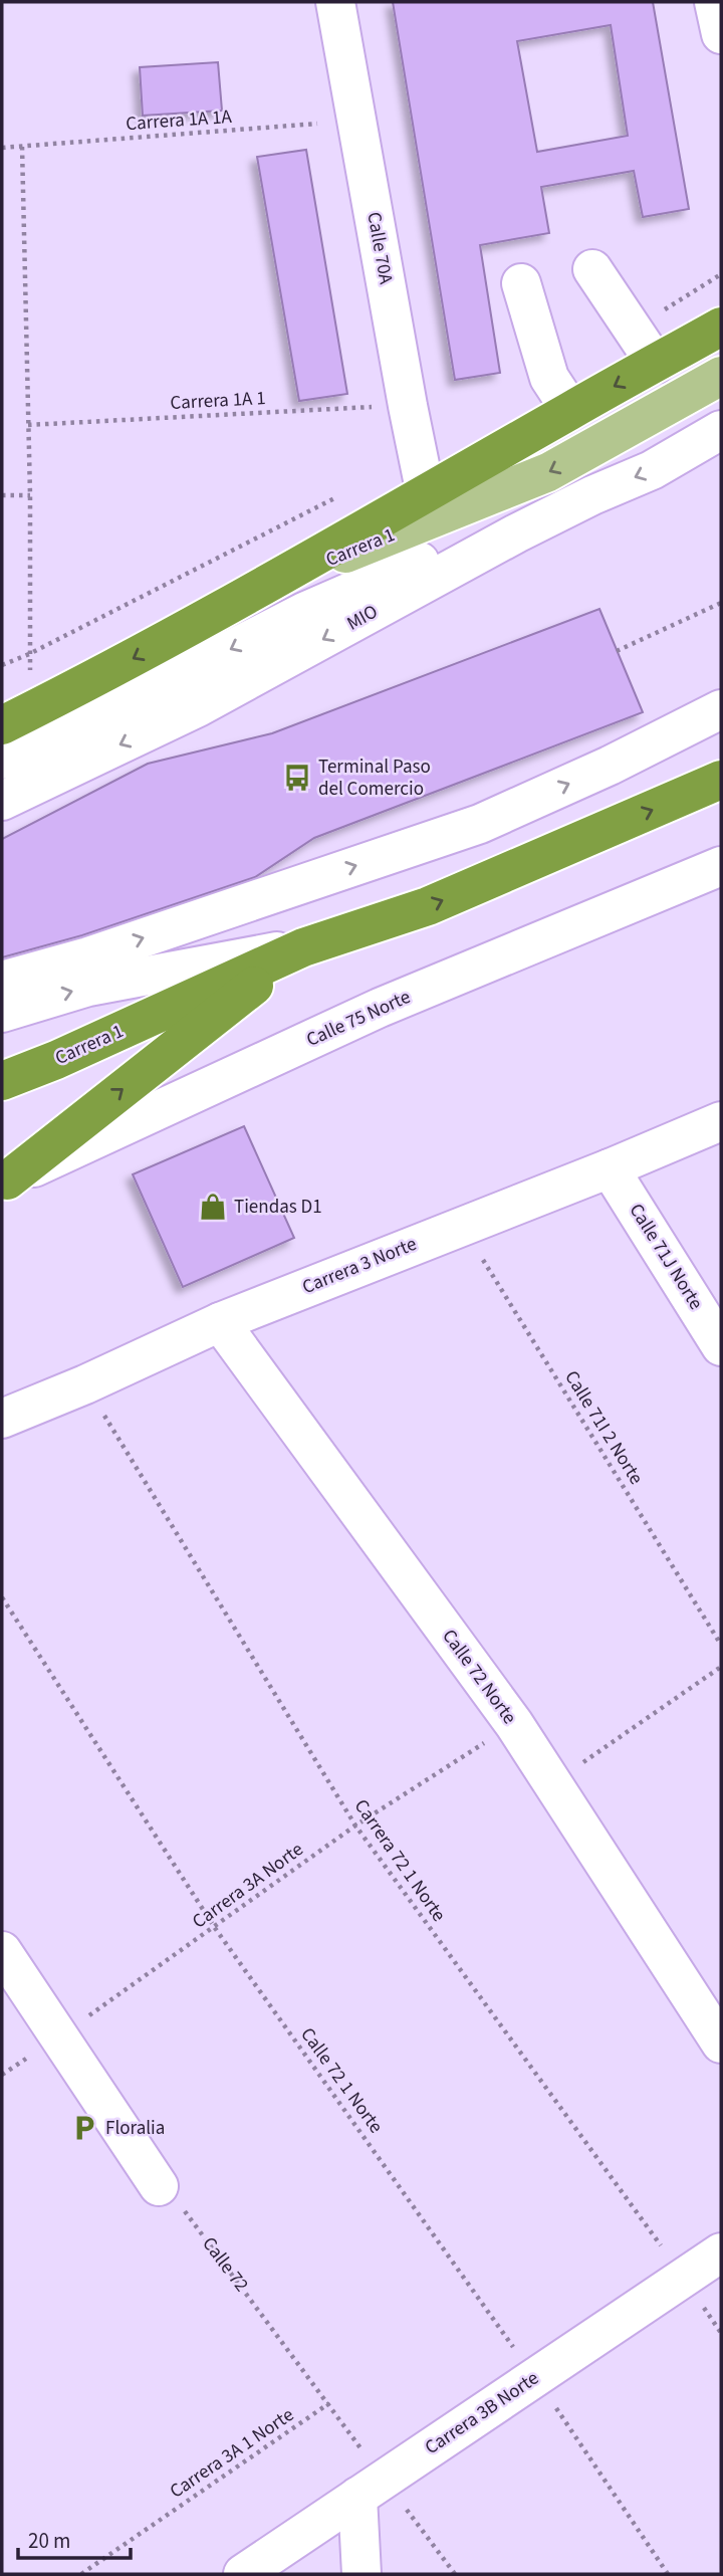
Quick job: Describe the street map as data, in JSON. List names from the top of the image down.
{
  "streets": {
    "highway": ["Carrera 1"],
    "street": [
      "Calle 70A",
      "MIO",
      "Calle 75 Norte",
      "Calle 71J Norte",
      "Carrera 3 Norte",
      "Calle 72 Norte",
      "Carrera 3B Norte"
    ],
    "path": [
      "Carrera 1A 1A",
      "Carrera 1A 1",
      "Calle 71I 2 Norte",
      "Carrera 72 1 Norte",
      "Carrera 3A Norte",
      "Calle 72 1 Norte",
      "Calle 72",
      "Carrera 3A 1 Norte"
    ]
  },
  "crossings": [
    ["Carrera 1A 1A", "Calle 70A"],
    ["Calle 70A", "Carrera 1A 1"],
    ["Calle 71J Norte", "Carrera 3 Norte"],
    ["Carrera 3 Norte", "Calle 71I 2 Norte"],
    ["Carrera 3 Norte", "Calle 72 Norte"],
    ["Carrera 3 Norte", "Carrera 72 1 Norte"],
    ["Calle 72 Norte", "Carrera 3A Norte"],
    ["Carrera 72 1 Norte", "Carrera 3A Norte"],
    ["Carrera 72 1 Norte", "Carrera 3B Norte"],
    ["Carrera 3A Norte", "Calle 72 1 Norte"],
    ["Calle 72 1 Norte", "Carrera 3B Norte"],
    ["Calle 72", "Carrera 3B Norte"],
    ["Calle 72", "Carrera 3A 1 Norte"]
  ],
  "places": {
    "bus stop": ["Terminal Paso del Comercio"],
    "shop": ["Tiendas D1"],
    "parking": ["Floralia"]
  },
  "scale_bar": "20 m"
}
